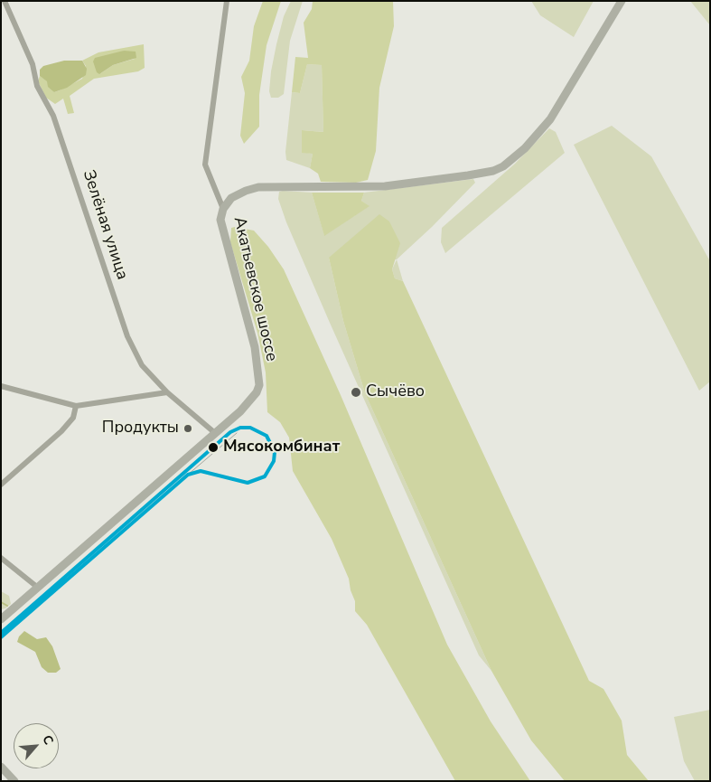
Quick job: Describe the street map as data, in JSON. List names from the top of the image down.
{
  "streets": {
    "main road": ["Акатьевское шоссе"],
    "street": ["Зелёная улица"]
  },
  "crossings": [
    ["Зелёная улица", "Акатьевское шоссе"]
  ],
  "places": ["Сычёво", "Продукты", "Мясокомбинат"],
  "north": "top right"
}
